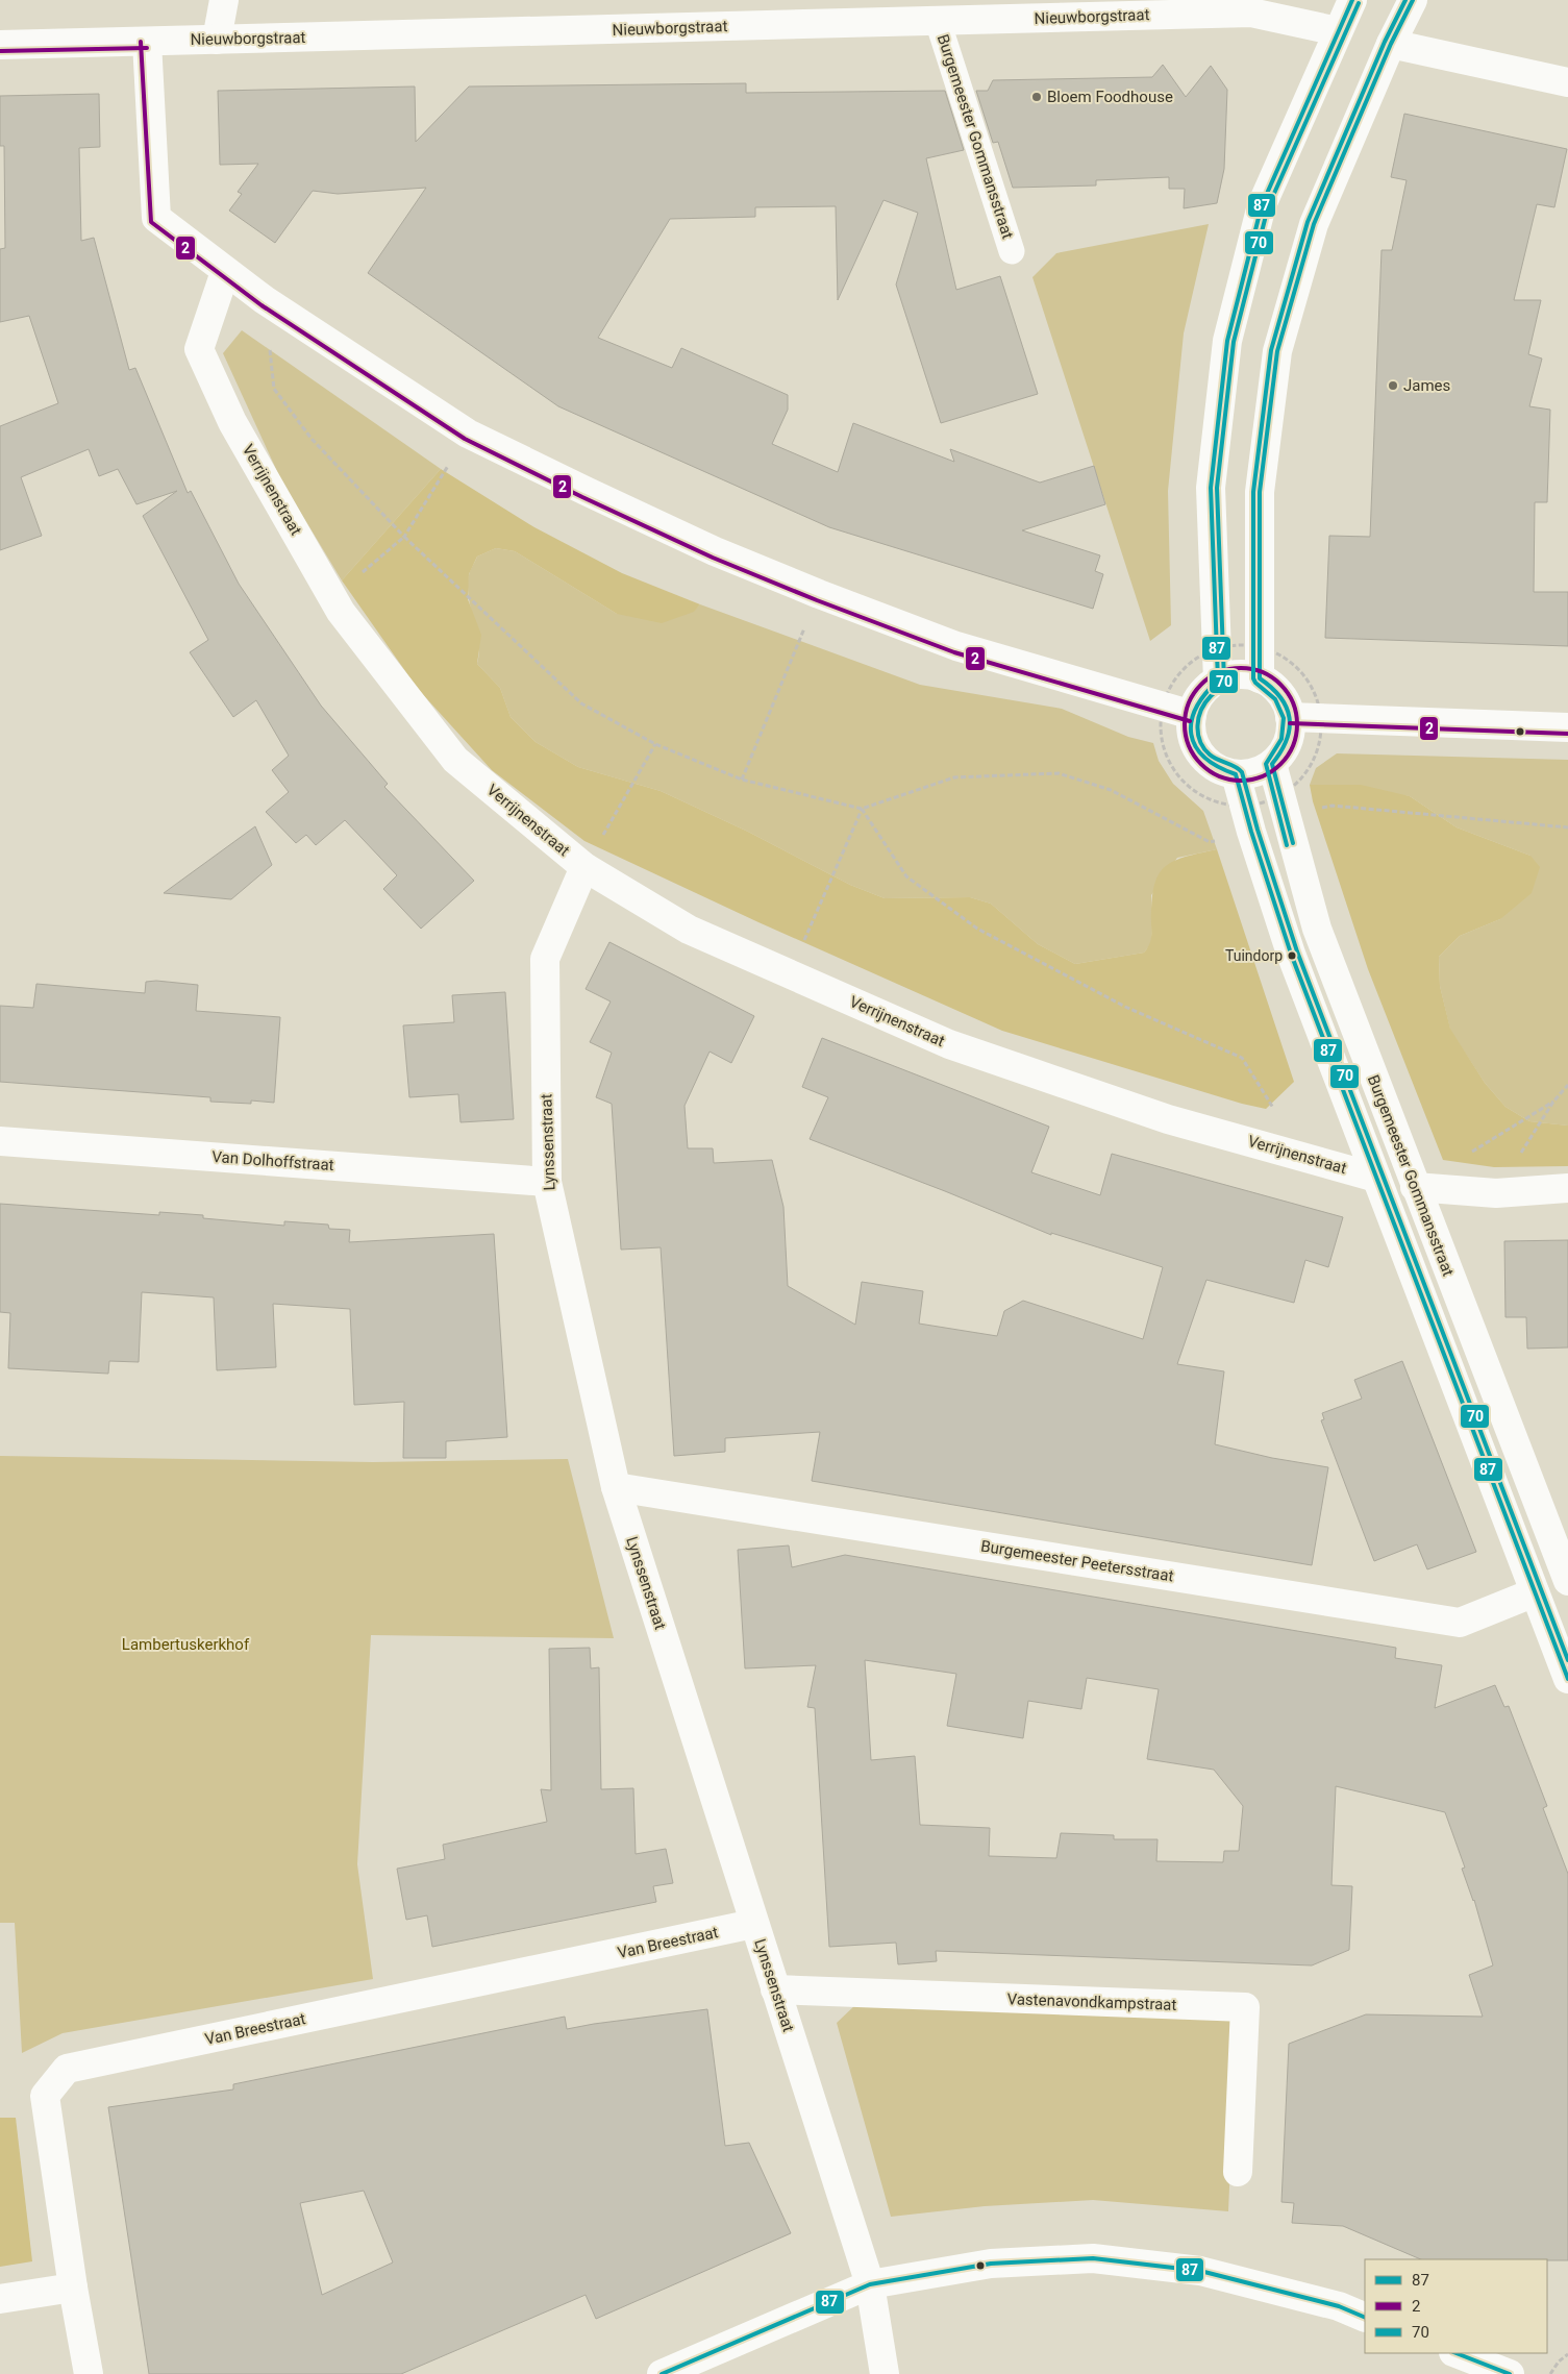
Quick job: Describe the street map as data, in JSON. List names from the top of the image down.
{
  "streets": {
    "street": [
      "Nieuwborgstraat",
      "Burgemeester Gommansstraat",
      "Verrijnenstraat",
      "Lynssenstraat",
      "Van Dolhoffstraat",
      "Burgemeester Peetersstraat",
      "Van Breestraat",
      "Vastenavondkampstraat"
    ]
  },
  "crossings": [
    ["Nieuwborgstraat", "Burgemeester Gommansstraat"],
    ["Burgemeester Gommansstraat", "Verrijnenstraat"],
    ["Verrijnenstraat", "Lynssenstraat"],
    ["Lynssenstraat", "Van Dolhoffstraat"],
    ["Lynssenstraat", "Burgemeester Peetersstraat"],
    ["Lynssenstraat", "Van Breestraat"],
    ["Lynssenstraat", "Vastenavondkampstraat"]
  ],
  "parks": ["Lambertuskerkhof"],
  "places": ["Bloem Foodhouse", "James", "Tuindorp"],
  "lines": ["transit line 87", "transit line 70", "transit line 2"],
  "legend": ["87", "2", "70"]
}
